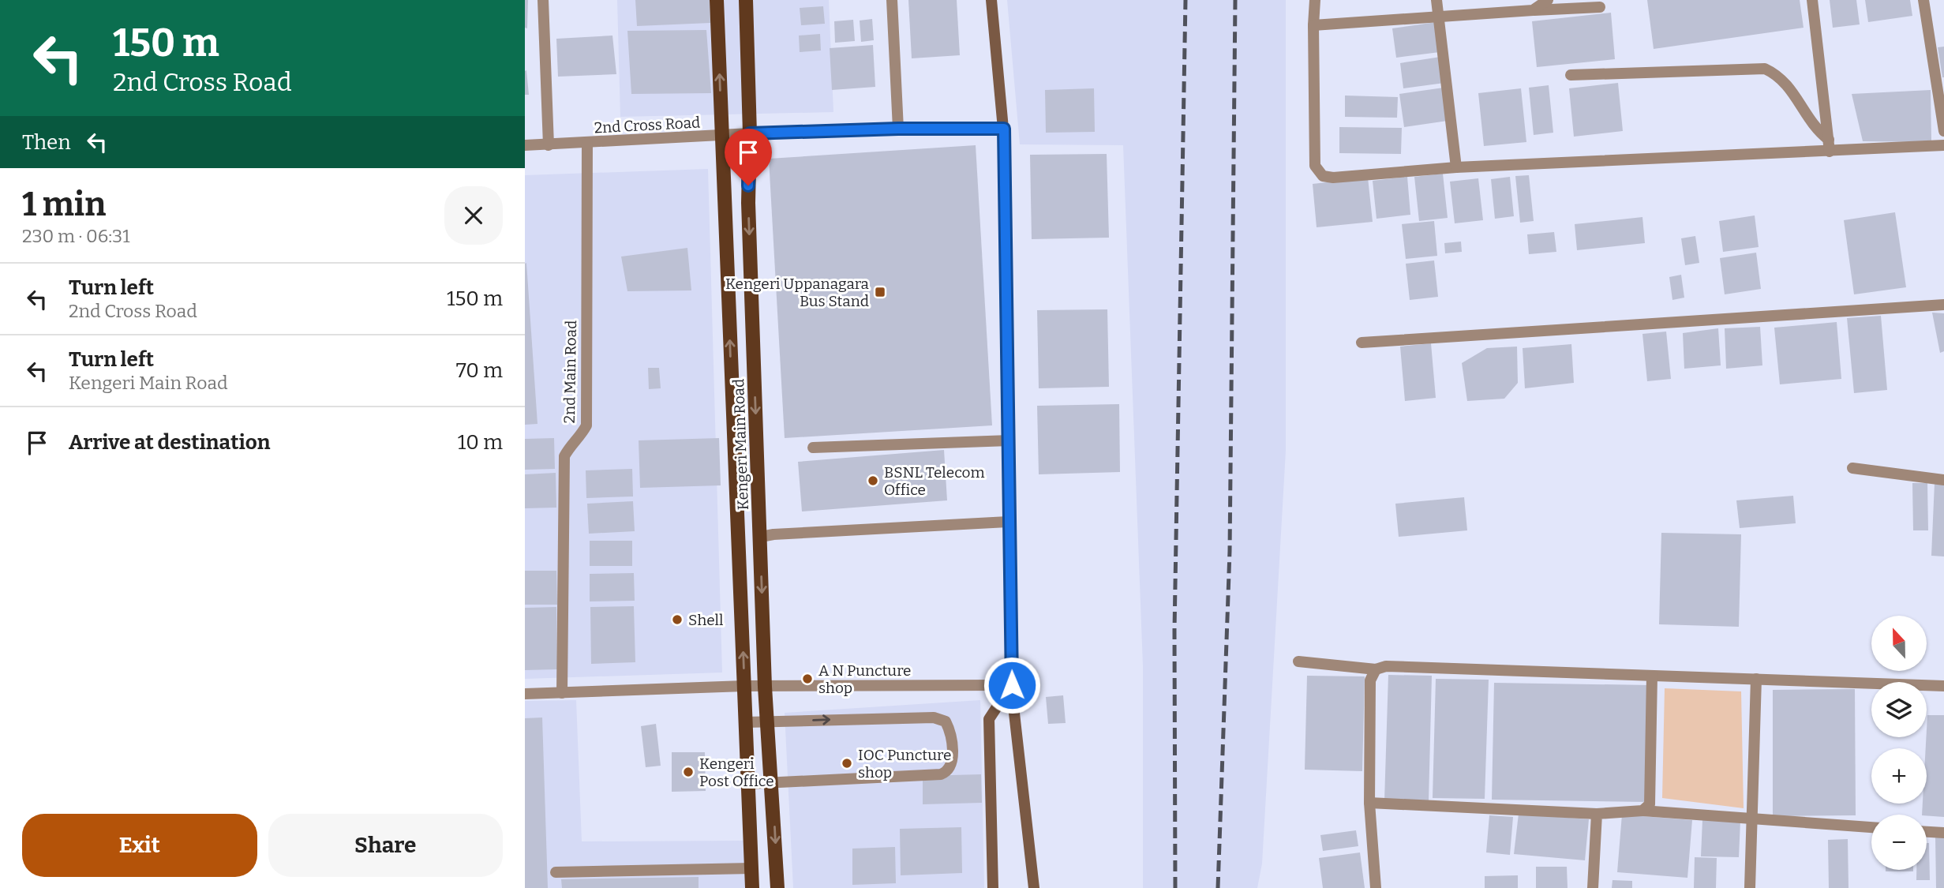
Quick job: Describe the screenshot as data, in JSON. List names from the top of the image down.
{
  "streets": {
    "main road": ["Kengeri Main Road"],
    "street": ["2nd Cross Road", "2nd Main Road"]
  },
  "crossings": [
    ["2nd Cross Road", "2nd Main Road"],
    ["2nd Cross Road", "Kengeri Main Road"]
  ],
  "places": {
    "transit": ["Kengeri Uppanagara Bus Stand"],
    "other": [
      "BSNL Telecom Office",
      "Shell",
      "A N Puncture shop",
      "IOC Puncture shop",
      "Kengeri Post Office"
    ]
  },
  "north": "top",
  "page": {
    "turn": ["150 m", "2nd Cross Road"],
    "then": "Then",
    "heading": ["1 min", "230 m · 06:31"],
    "list": [
      {
        "name": "Turn left",
        "note": "2nd Cross Road",
        "value": "150 m"
      },
      {
        "name": "Turn left",
        "note": "Kengeri Main Road",
        "value": "70 m"
      },
      {
        "name": "Arrive at destination",
        "value": "10 m"
      }
    ],
    "map_buttons": ["+", "−"],
    "buttons": ["Exit", "Share"]
  }
}
